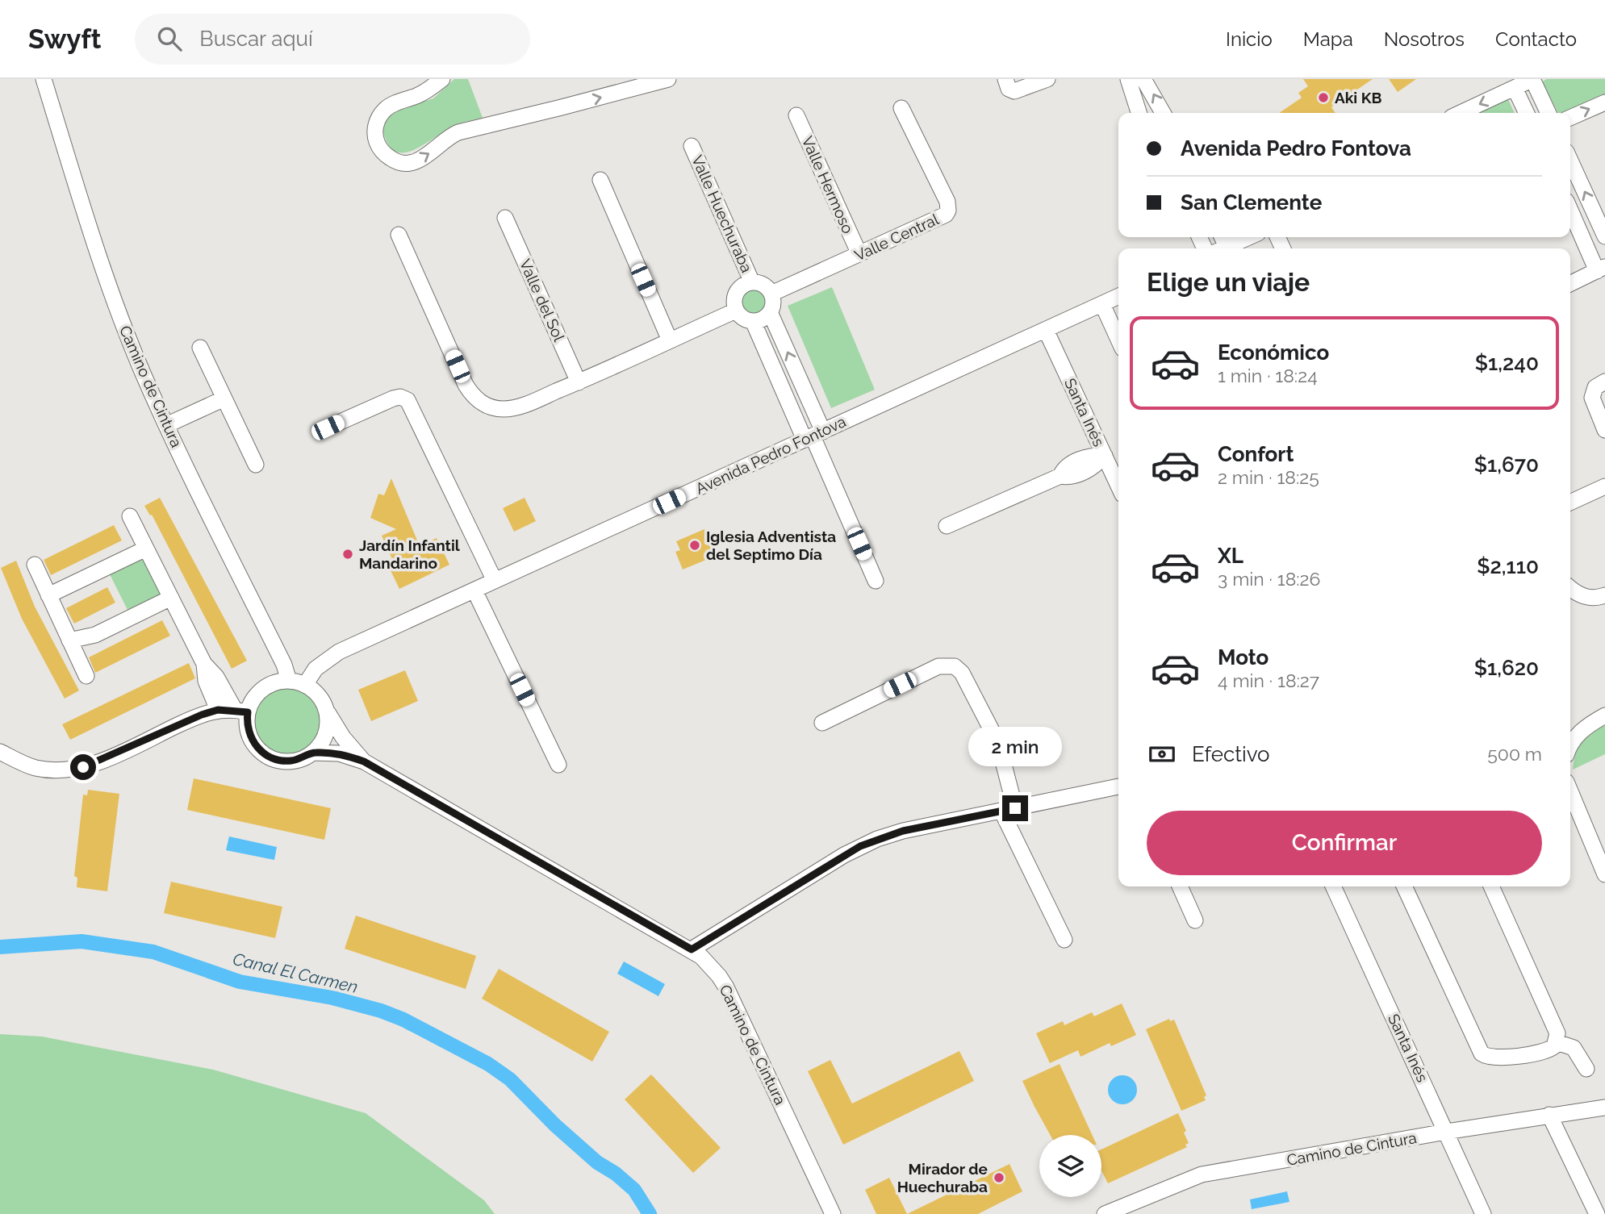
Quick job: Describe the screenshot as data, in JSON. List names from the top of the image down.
{
  "streets": {
    "street": [
      "Valle Hermoso",
      "Valle Huechuraba",
      "Valle Central",
      "Valle del Sol",
      "Camino de Cintura",
      "Santa Inés",
      "Avenida Pedro Fontova"
    ]
  },
  "crossings": [
    ["Valle Hermoso", "Valle Central"],
    ["Valle Huechuraba", "Valle Central"],
    ["Camino de Cintura", "Santa Inés"],
    ["Camino de Cintura", "Avenida Pedro Fontova"],
    ["Santa Inés", "Avenida Pedro Fontova"]
  ],
  "water": ["Canal El Carmen"],
  "places": [
    "Aki KB",
    "Iglesia Adventista del Septimo Día",
    "Jardín Infantil Mandarino",
    "Mirador de Huechuraba"
  ],
  "page": {
    "header": "Swyft",
    "search": "Buscar aquí",
    "nav": [
      "Inicio",
      "Mapa",
      "Nosotros",
      "Contacto"
    ],
    "banner": ["Avenida Pedro Fontova", "San Clemente"],
    "heading": "Elige un viaje",
    "list": [
      {
        "name": "Económico",
        "note": "1 min · 18:24",
        "value": "$1,240"
      },
      {
        "name": "Confort",
        "note": "2 min · 18:25",
        "value": "$1,670"
      },
      {
        "name": "XL",
        "note": "3 min · 18:26",
        "value": "$2,110"
      },
      {
        "name": "Moto",
        "note": "4 min · 18:27",
        "value": "$1,620"
      }
    ],
    "pay": ["Efectivo", "500 m"],
    "bubble": "2 min",
    "buttons": "Confirmar"
  }
}
